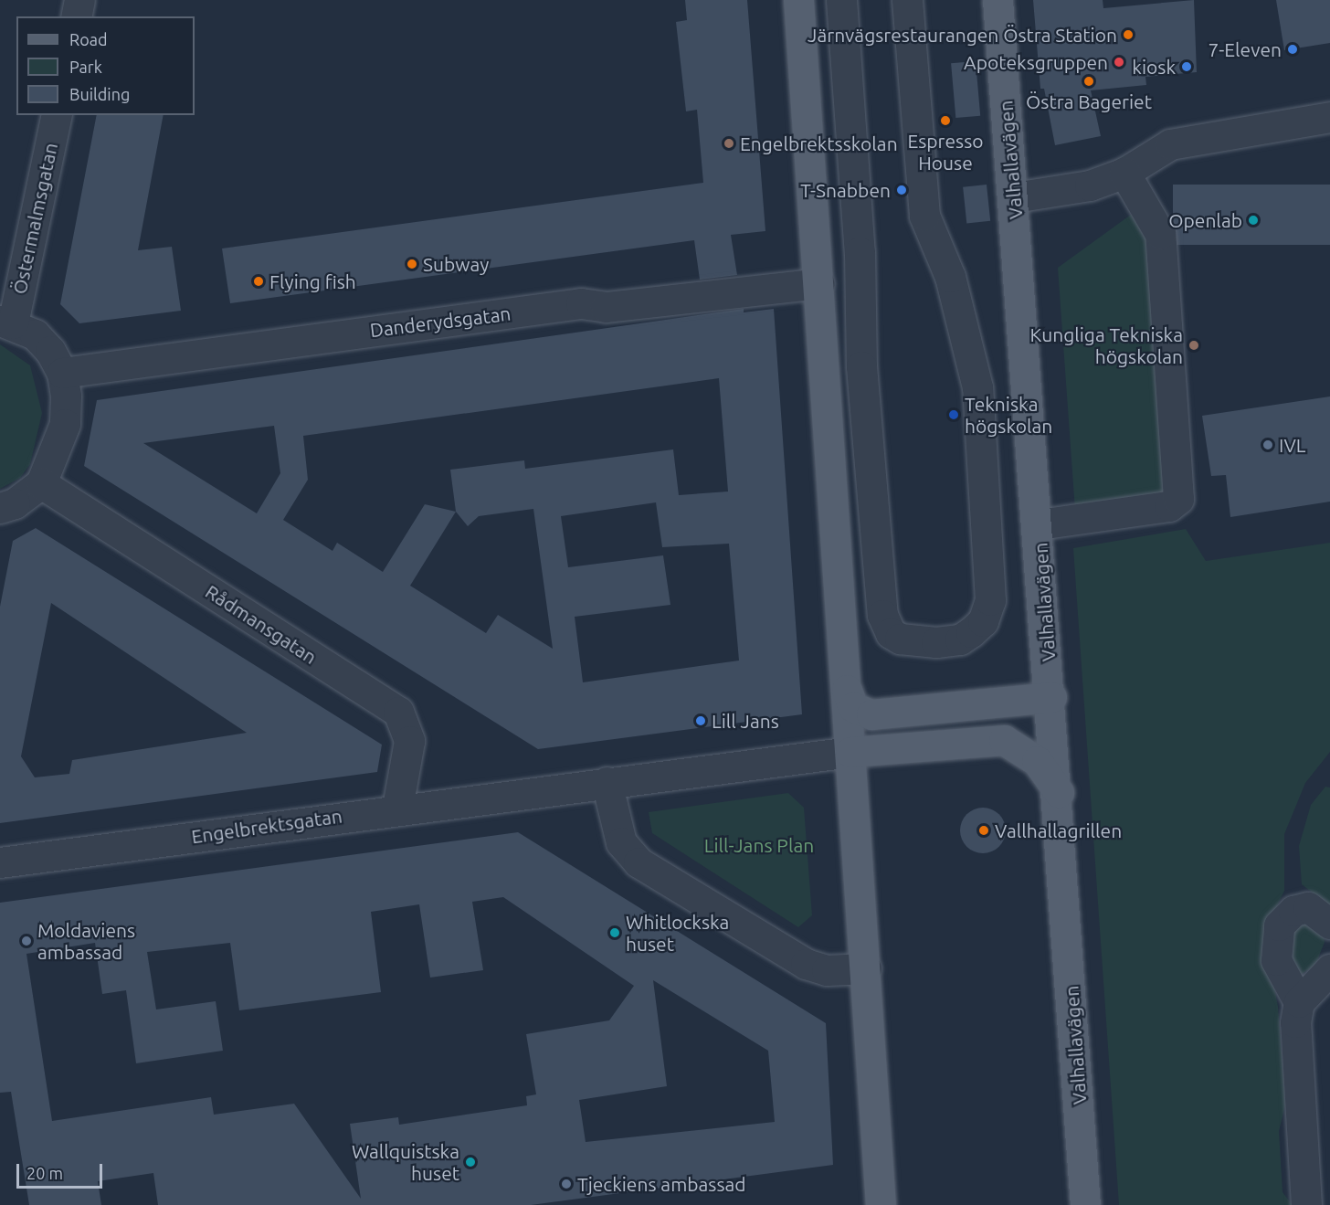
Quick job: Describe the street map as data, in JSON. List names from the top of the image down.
{
  "streets": {
    "main road": ["Valhallavägen"],
    "street": [
      "Östermalmsgatan",
      "Danderydsgatan",
      "Rådmansgatan",
      "Engelbrektsgatan"
    ]
  },
  "crossings": [
    ["Rådmansgatan", "Engelbrektsgatan"]
  ],
  "parks": ["Lill-Jans Plan"],
  "places": [
    "Järnvägsrestaurangen Östra Station",
    "7-Eleven",
    "Apoteksgruppen",
    "kiosk",
    "Östra Bageriet",
    "Espresso House",
    "Engelbrektsskolan",
    "T-Snabben",
    "Openlab",
    "Subway",
    "Flying fish",
    "Kungliga Tekniska högskolan",
    "Tekniska högskolan",
    "IVL",
    "Lill Jans",
    "Vallhallagrillen",
    "Whitlockska huset",
    "Moldaviens ambassad",
    "Wallquistska huset",
    "Tjeckiens ambassad"
  ],
  "legend": ["Road", "Park", "Building"],
  "scale_bar": "20 m"
}
